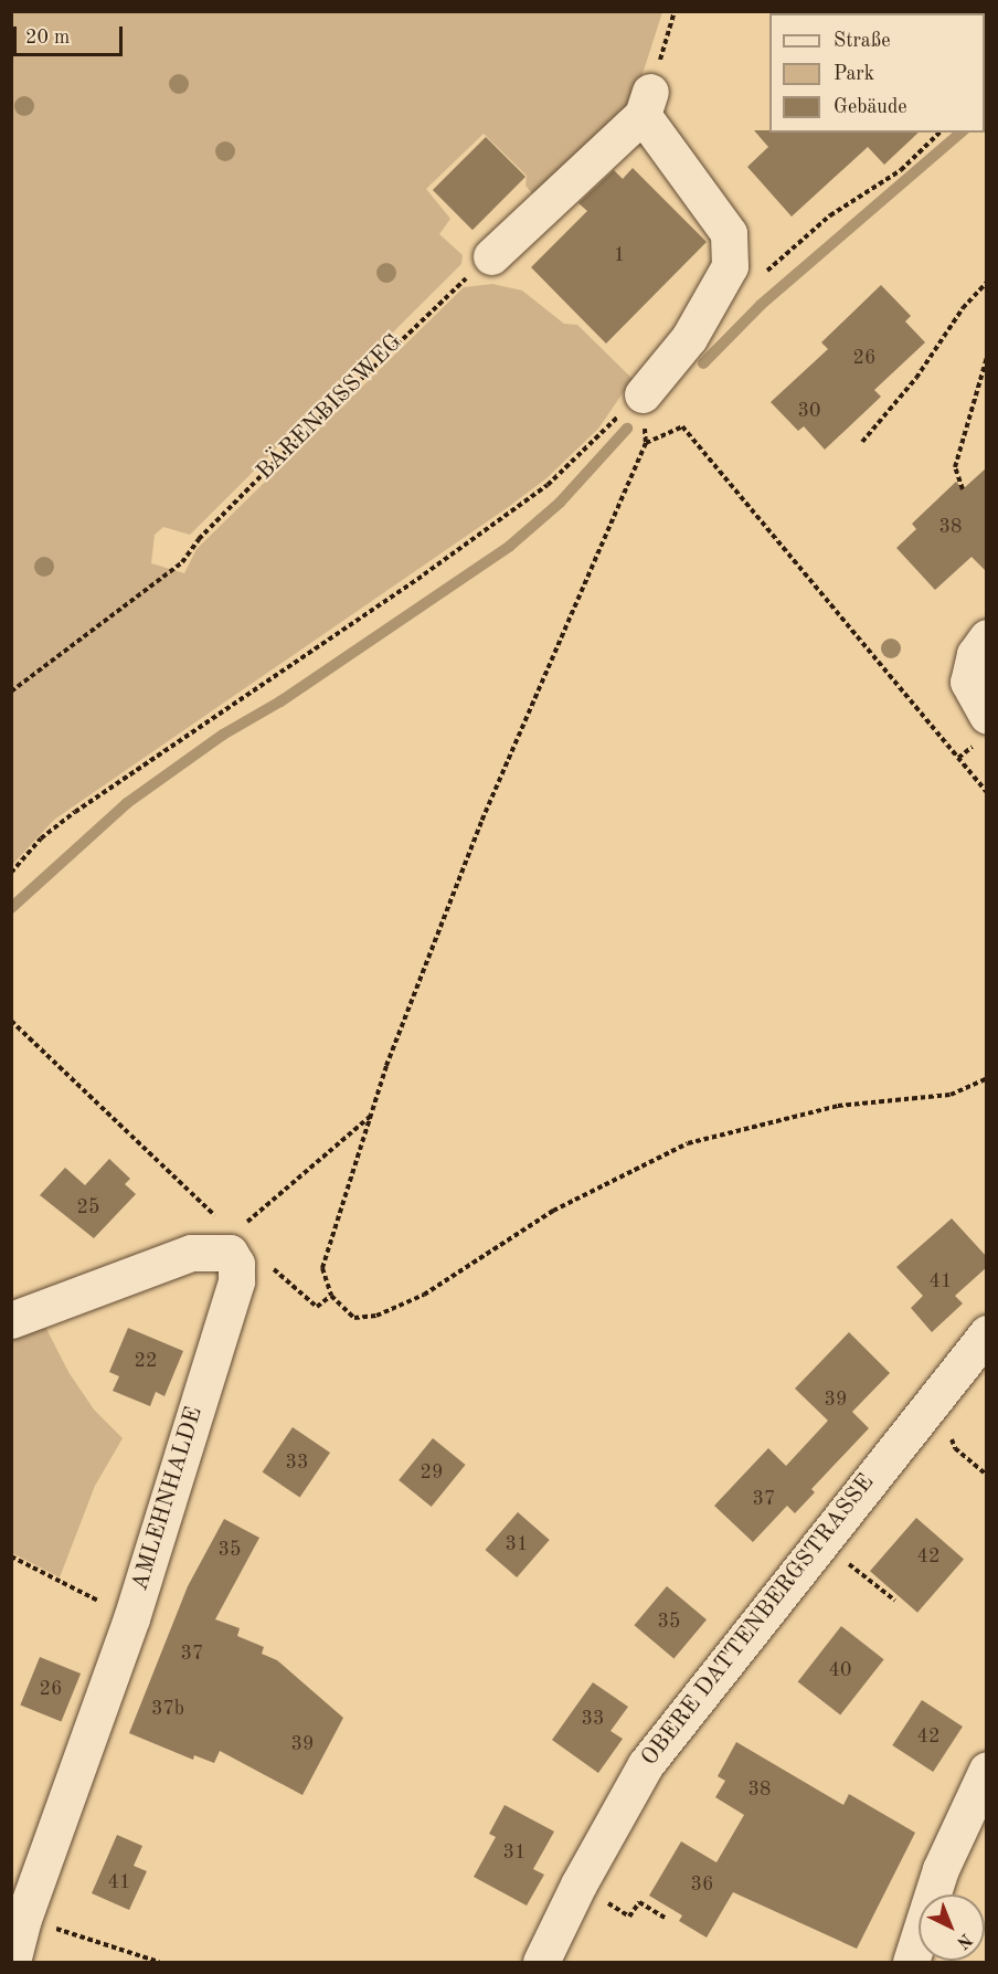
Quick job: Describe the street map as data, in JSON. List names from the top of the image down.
{
  "streets": {
    "street": ["AMLEHNHALDE", "OBERE DATTENBERGSTRASSE"],
    "path": ["BÄRENBISSWEG"]
  },
  "house_numbers": [
    "1",
    "26",
    "30",
    "38",
    "25",
    "41",
    "22",
    "39",
    "33",
    "29",
    "37",
    "31",
    "35",
    "42",
    "35",
    "37",
    "40",
    "26",
    "37b",
    "33",
    "42",
    "39",
    "38",
    "31",
    "41",
    "36"
  ],
  "legend": ["Straße", "Park", "Gebäude"],
  "scale_bar": "20 m",
  "north": "bottom right"
}
